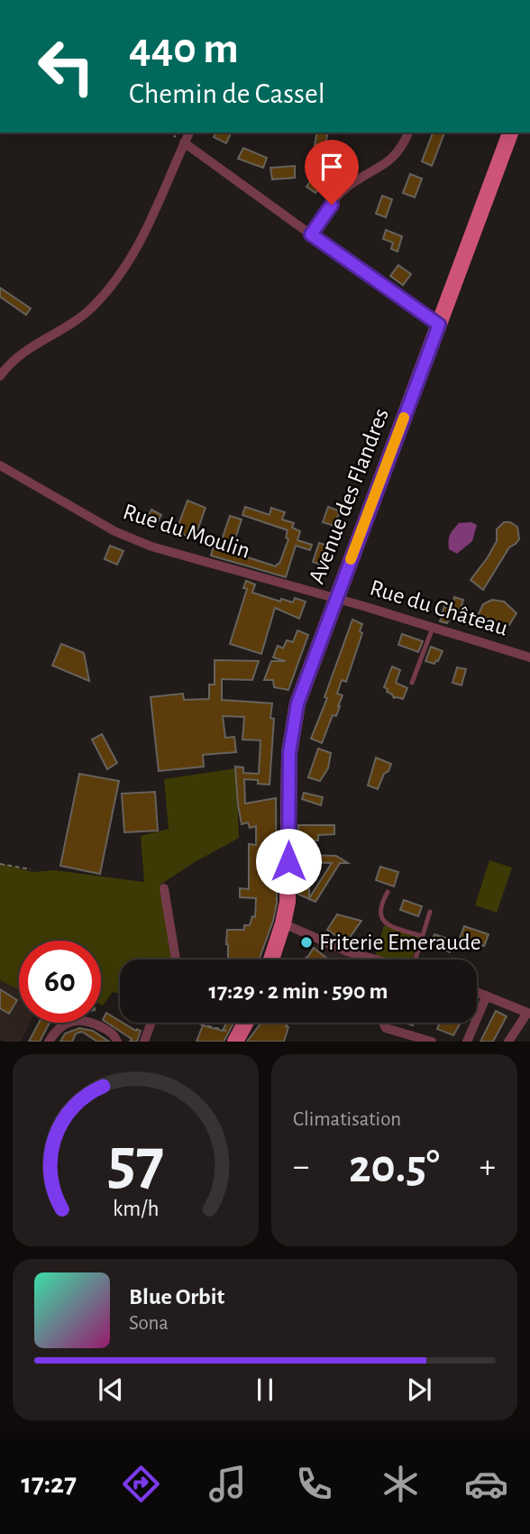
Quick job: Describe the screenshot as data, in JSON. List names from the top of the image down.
{
  "streets": {
    "main road": ["Avenue des Flandres"],
    "street": ["Rue du Moulin", "Rue du Château"]
  },
  "crossings": [
    ["Avenue des Flandres", "Rue du Moulin"],
    ["Avenue des Flandres", "Rue du Château"],
    ["Rue du Moulin", "Rue du Château"]
  ],
  "places": ["Friterie Emeraude"],
  "page": {
    "turn": ["440 m", "Chemin de Cassel"],
    "limit": "60",
    "trip": "17:29 · 2 min · 590 m",
    "tile": "Climatisation",
    "heat": ["−", "20.5°", "+"],
    "song": ["Blue Orbit", "Sona"],
    "tabs": "17:27",
    "gauge": ["57", "km/h"]
  }
}
